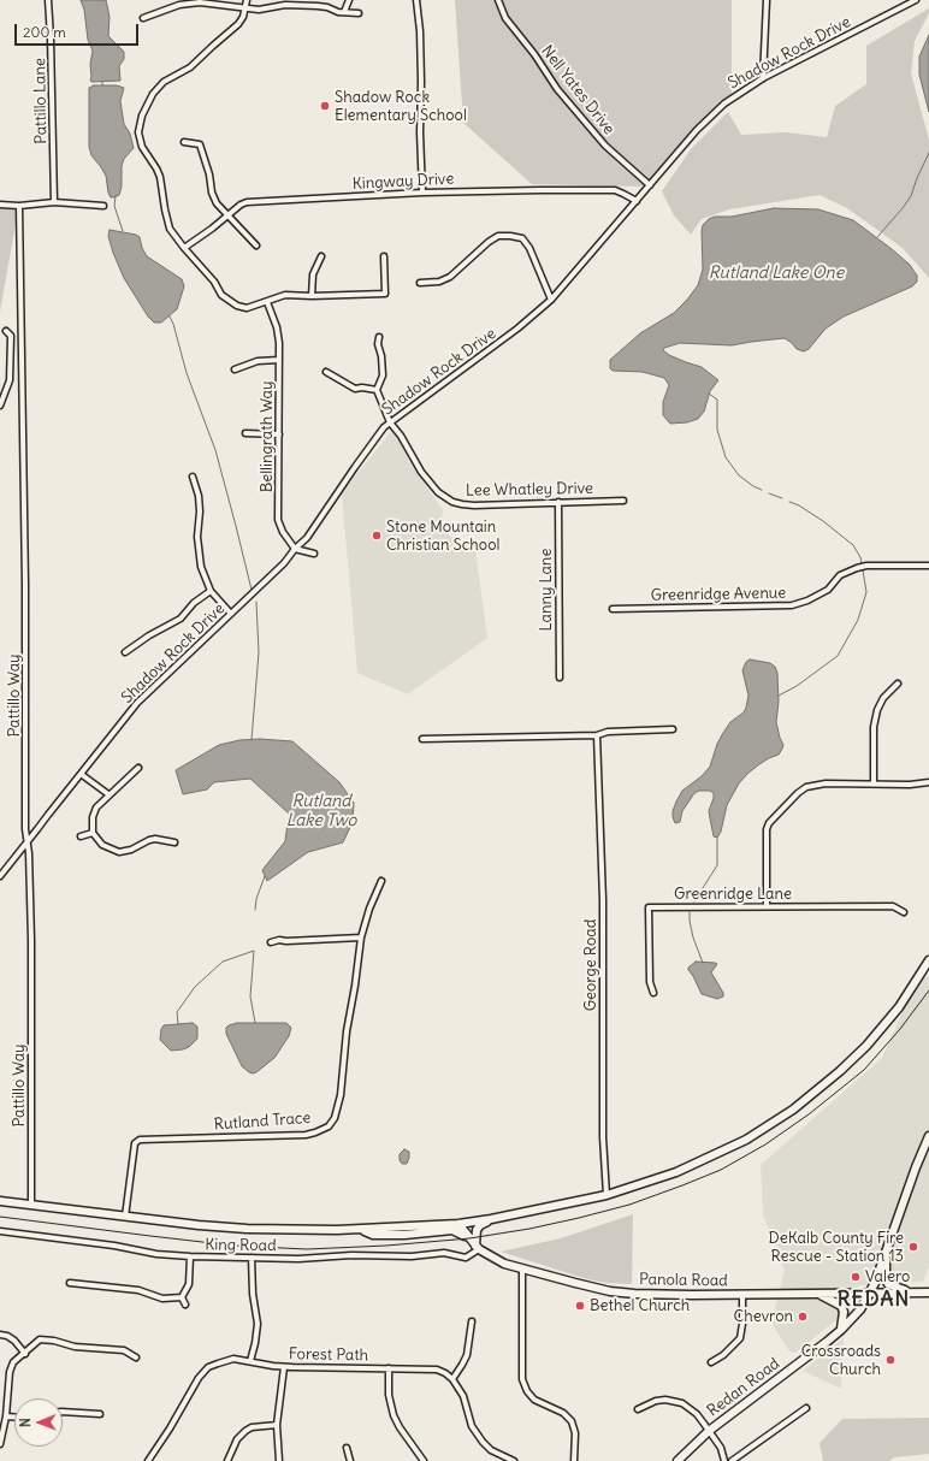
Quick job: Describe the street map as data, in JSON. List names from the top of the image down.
{
  "streets": {
    "main road": ["Panola Road", "Redan Road"],
    "street": [
      "Shadow Rock Drive",
      "Nell Yates Drive",
      "Pattillo Lane",
      "Kingway Drive",
      "Bellingrath Way",
      "Lee Whatley Drive",
      "Lanny Lane",
      "Greenridge Avenue",
      "Pattillo Way",
      "Greenridge Lane",
      "George Road",
      "Rutland Trace",
      "King Road",
      "Forest Path"
    ]
  },
  "crossings": [
    ["Shadow Rock Drive", "Nell Yates Drive"],
    ["Shadow Rock Drive", "Kingway Drive"],
    ["Shadow Rock Drive", "Bellingrath Way"],
    ["Shadow Rock Drive", "Lee Whatley Drive"],
    ["Shadow Rock Drive", "Pattillo Way"],
    ["Lee Whatley Drive", "Lanny Lane"],
    ["King Road", "Panola Road"],
    ["Panola Road", "Redan Road"]
  ],
  "districts": ["REDAN"],
  "water": ["Rutland Lake One", "Rutland Lake Two"],
  "places": [
    "Shadow Rock Elementary School",
    "Stone Mountain Christian School",
    "DeKalb County Fire Rescue - Station 13",
    "Valero",
    "Bethel Church",
    "Chevron",
    "Crossroads Church"
  ],
  "scale_bar": "200 m",
  "north": "left"
}
